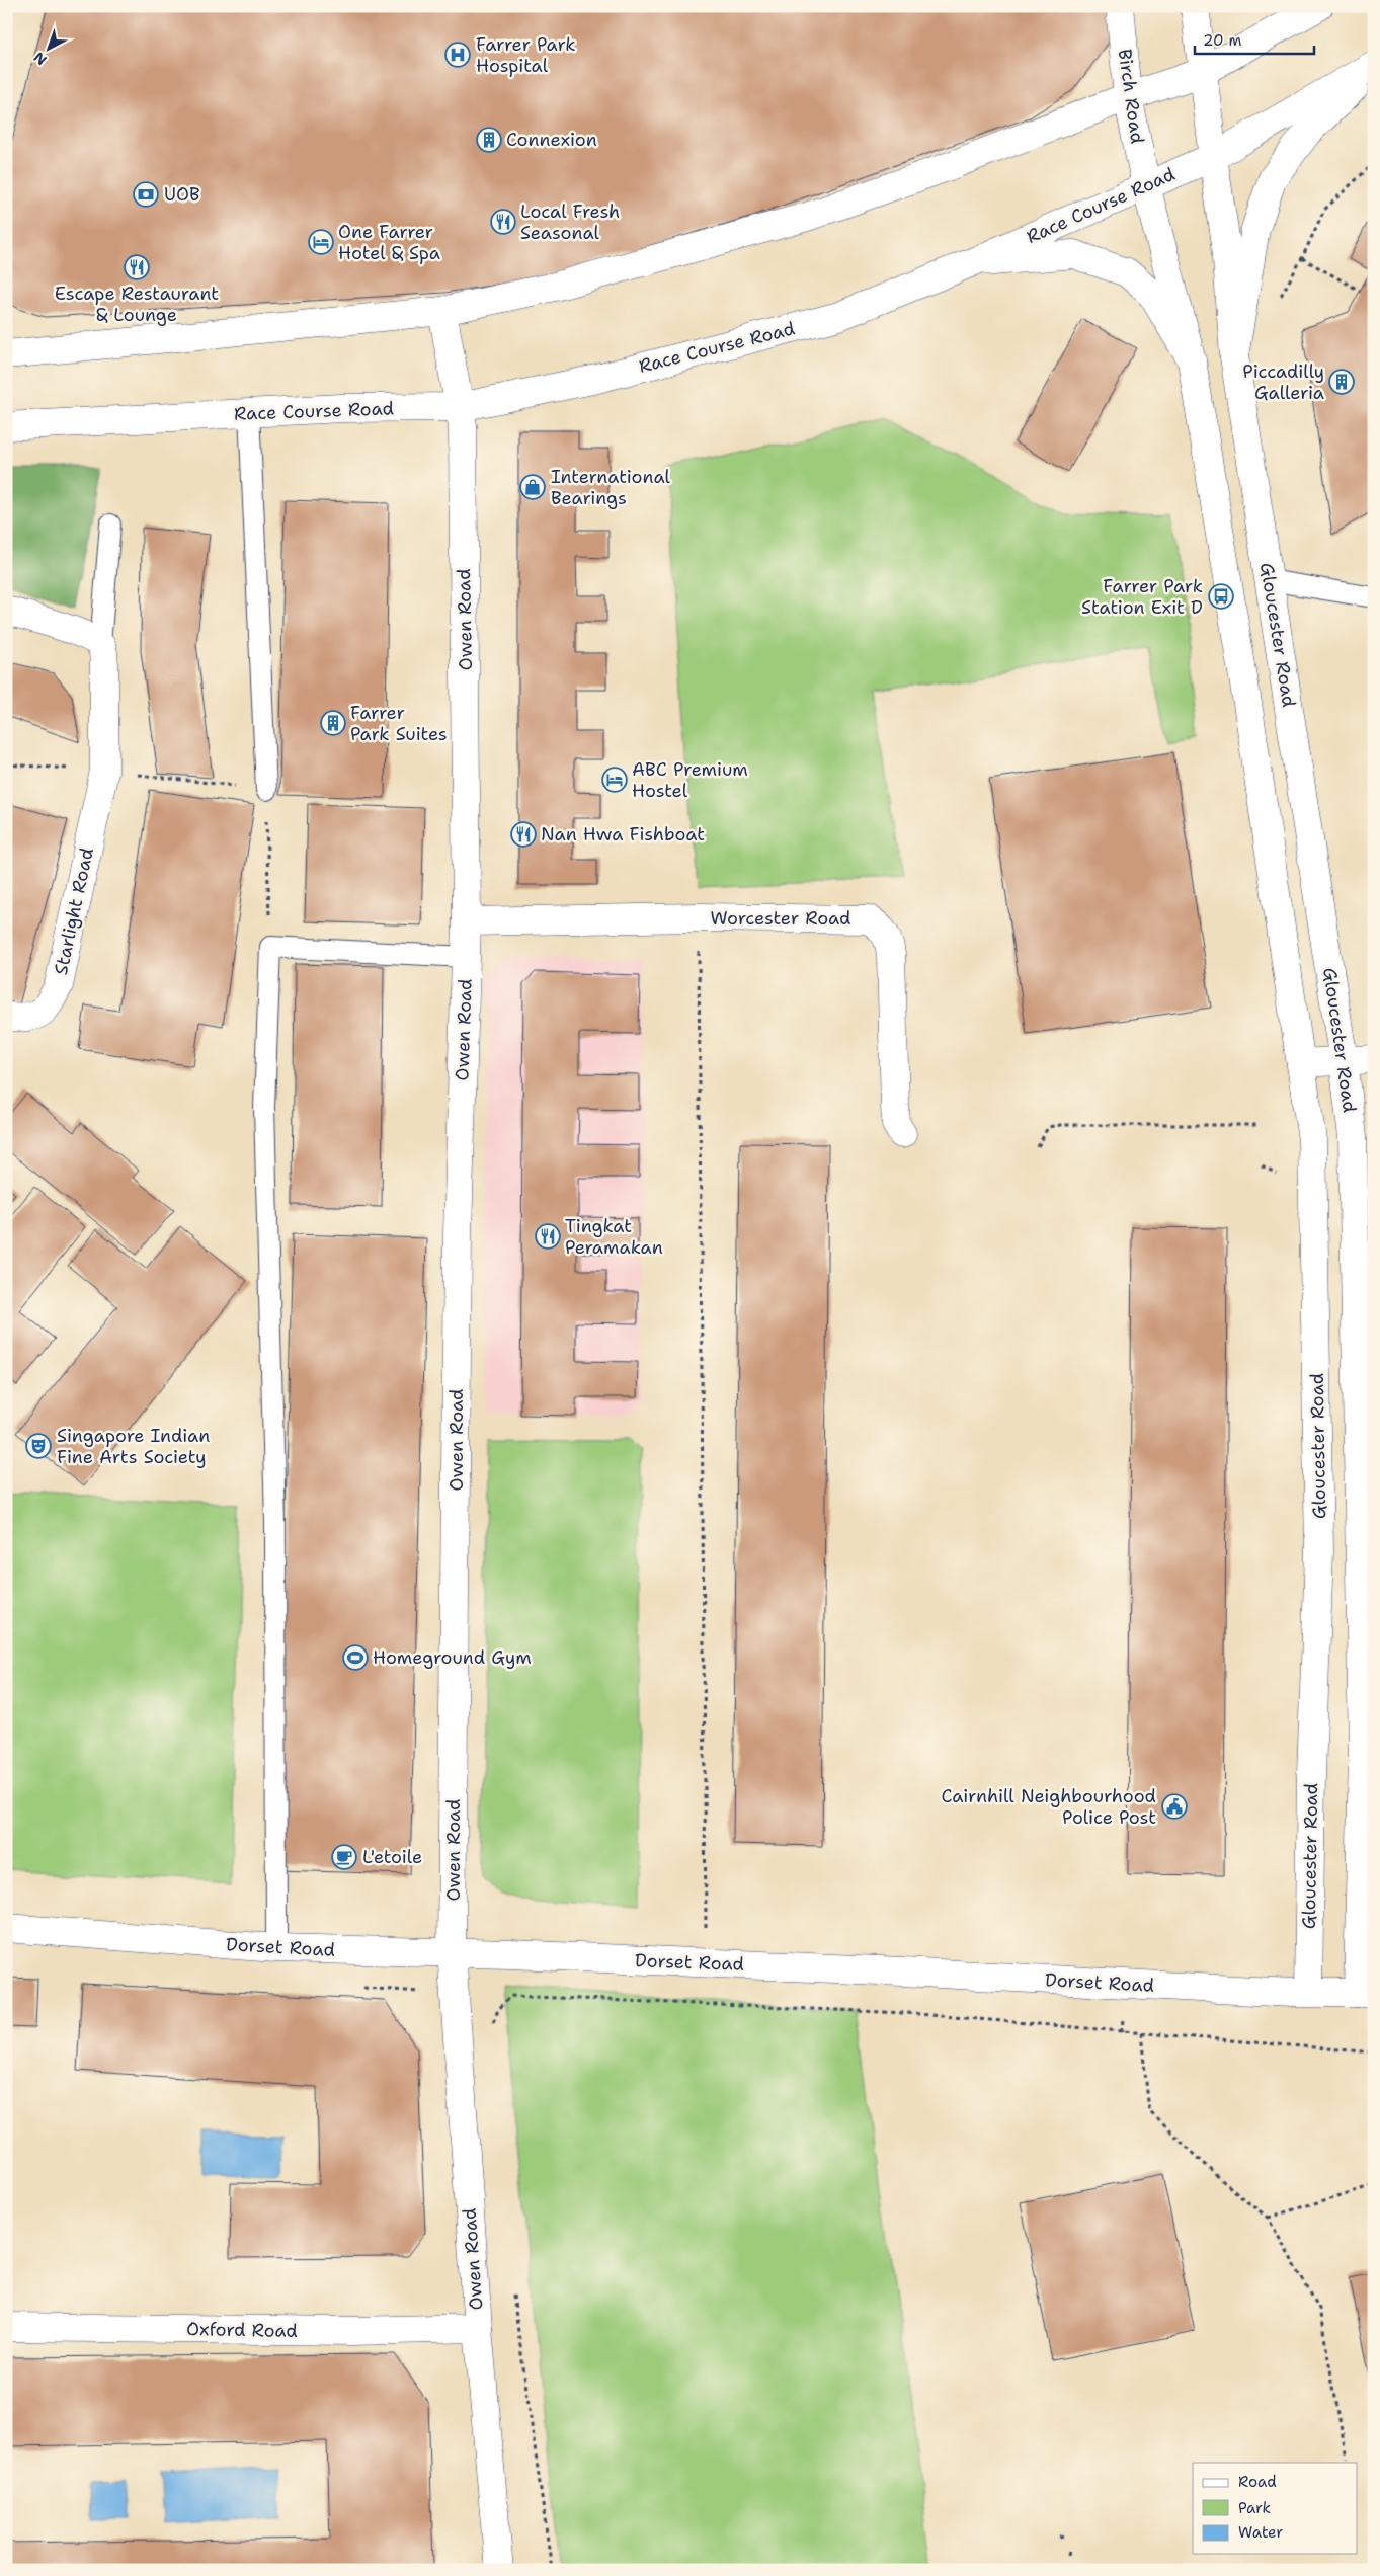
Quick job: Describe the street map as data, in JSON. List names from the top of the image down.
{
  "streets": {
    "street": [
      "Birch Road",
      "Race Course Road",
      "Owen Road",
      "Gloucester Road",
      "Starlight Road",
      "Worcester Road",
      "Dorset Road",
      "Oxford Road"
    ]
  },
  "crossings": [
    ["Birch Road", "Race Course Road"],
    ["Birch Road", "Gloucester Road"],
    ["Race Course Road", "Owen Road"],
    ["Race Course Road", "Gloucester Road"],
    ["Owen Road", "Worcester Road"],
    ["Owen Road", "Dorset Road"],
    ["Owen Road", "Oxford Road"],
    ["Gloucester Road", "Dorset Road"]
  ],
  "places": {
    "hospital": ["Farrer Park Hospital"],
    "building": ["Connexion", "Piccadilly Galleria", "Farrer Park Suites"],
    "bank": ["UOB"],
    "restaurant": [
      "Local Fresh Seasonal",
      "Escape Restaurant & Lounge",
      "Nan Hwa Fishboat",
      "Tingkat Peramakan"
    ],
    "hotel": ["One Farrer Hotel & Spa", "ABC Premium Hostel"],
    "shop": ["International Bearings"],
    "bus stop": ["Farrer Park Station Exit D"],
    "theatre": ["Singapore Indian Fine Arts Society"],
    "sports": ["Homeground Gym"],
    "public building": ["Cairnhill Neighbourhood Police Post"],
    "cafe": ["L'etoile"]
  },
  "legend": ["Road", "Park", "Water"],
  "scale_bar": "20 m",
  "north": "bottom left"
}
